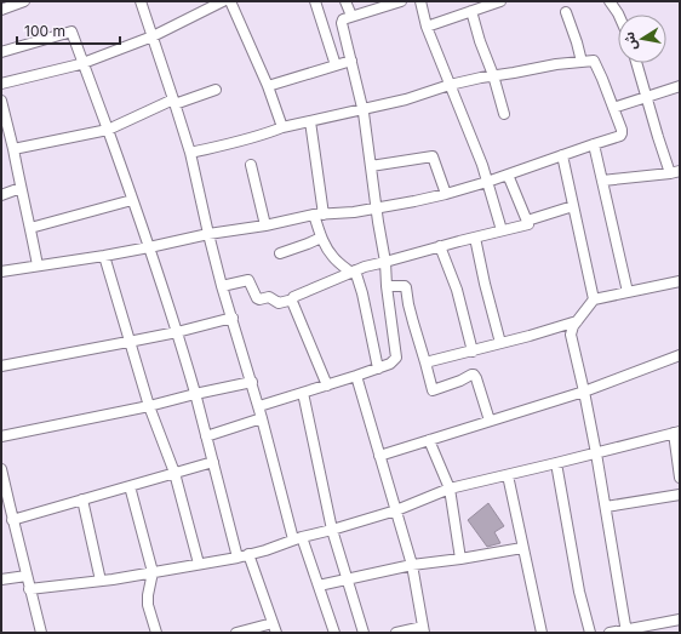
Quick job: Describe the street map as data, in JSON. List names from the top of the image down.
{
  "scale_bar": "100 m",
  "north": "left"
}
